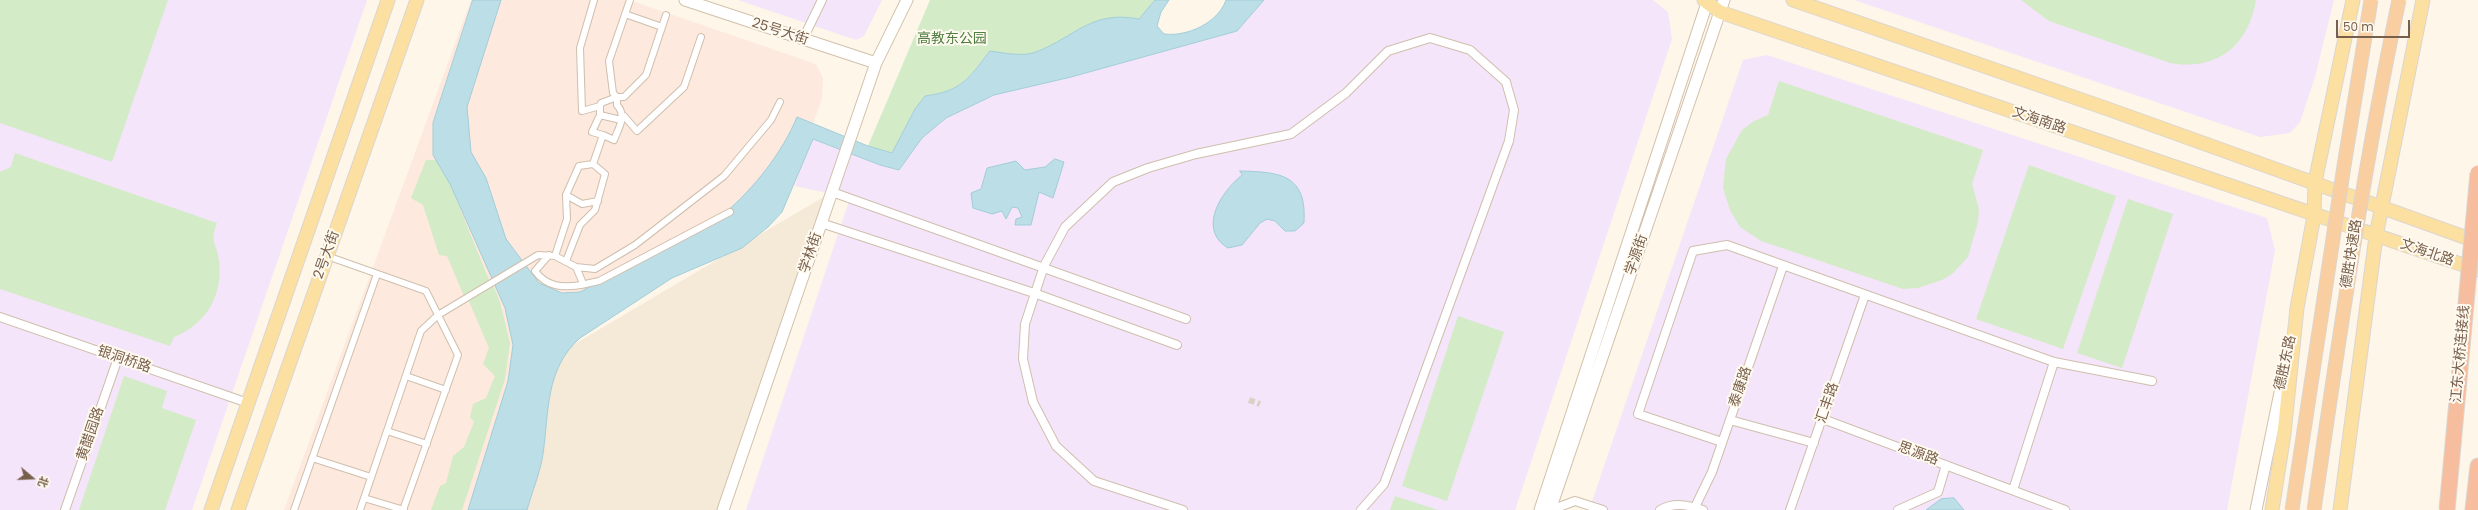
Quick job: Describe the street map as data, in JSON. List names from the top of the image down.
{
  "streets": {
    "highway": ["德胜快速路", "江东大桥连接线"],
    "main road": [
      "25号大街",
      "文海南路",
      "学林街",
      "文海北路",
      "2号大街",
      "学源街",
      "德胜东路"
    ],
    "street": [
      "银洞桥路",
      "泰康路",
      "汇丰路",
      "黄醋园路",
      "思源路"
    ]
  },
  "crossings": [
    ["25号大街", "学林街"],
    ["文海南路", "文海北路"],
    ["文海南路", "学源街"],
    ["文海南路", "德胜东路"],
    ["2号大街", "银洞桥路"],
    ["银洞桥路", "黄醋园路"],
    ["汇丰路", "思源路"]
  ],
  "parks": ["高教东公园"],
  "scale_bar": "50 m",
  "north": "right"
}
